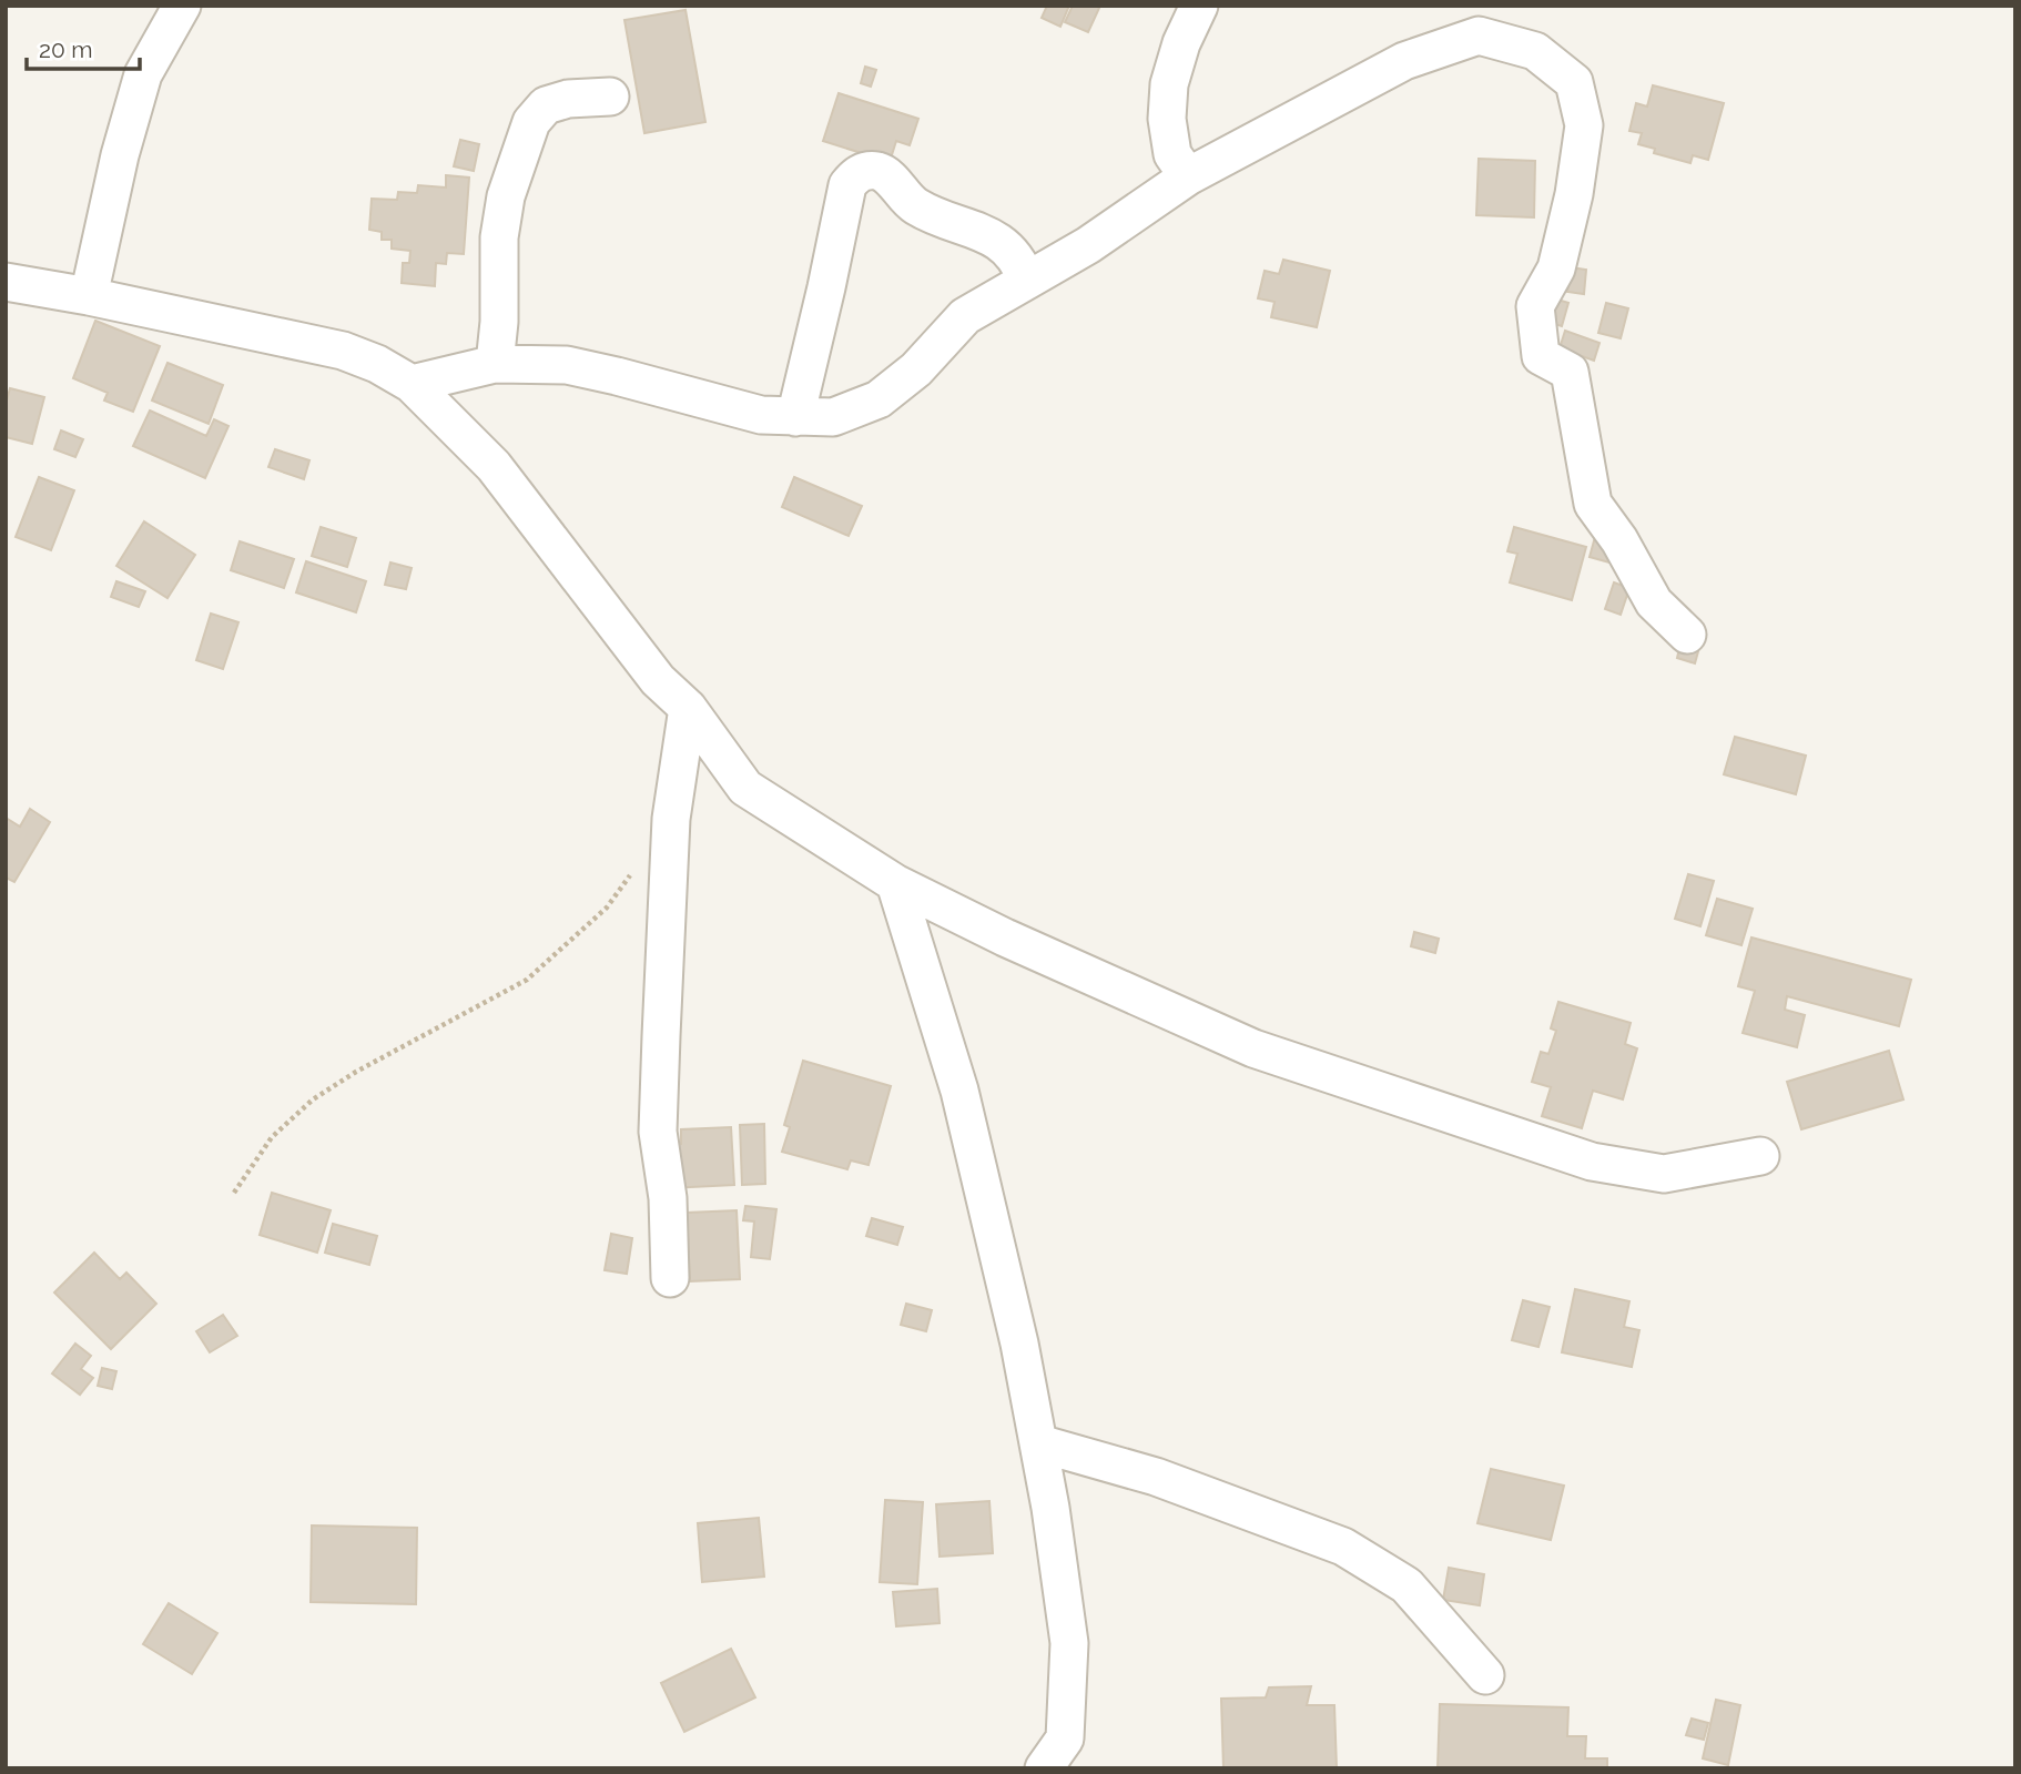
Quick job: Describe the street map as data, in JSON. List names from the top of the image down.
{
  "scale_bar": "20 m"
}
